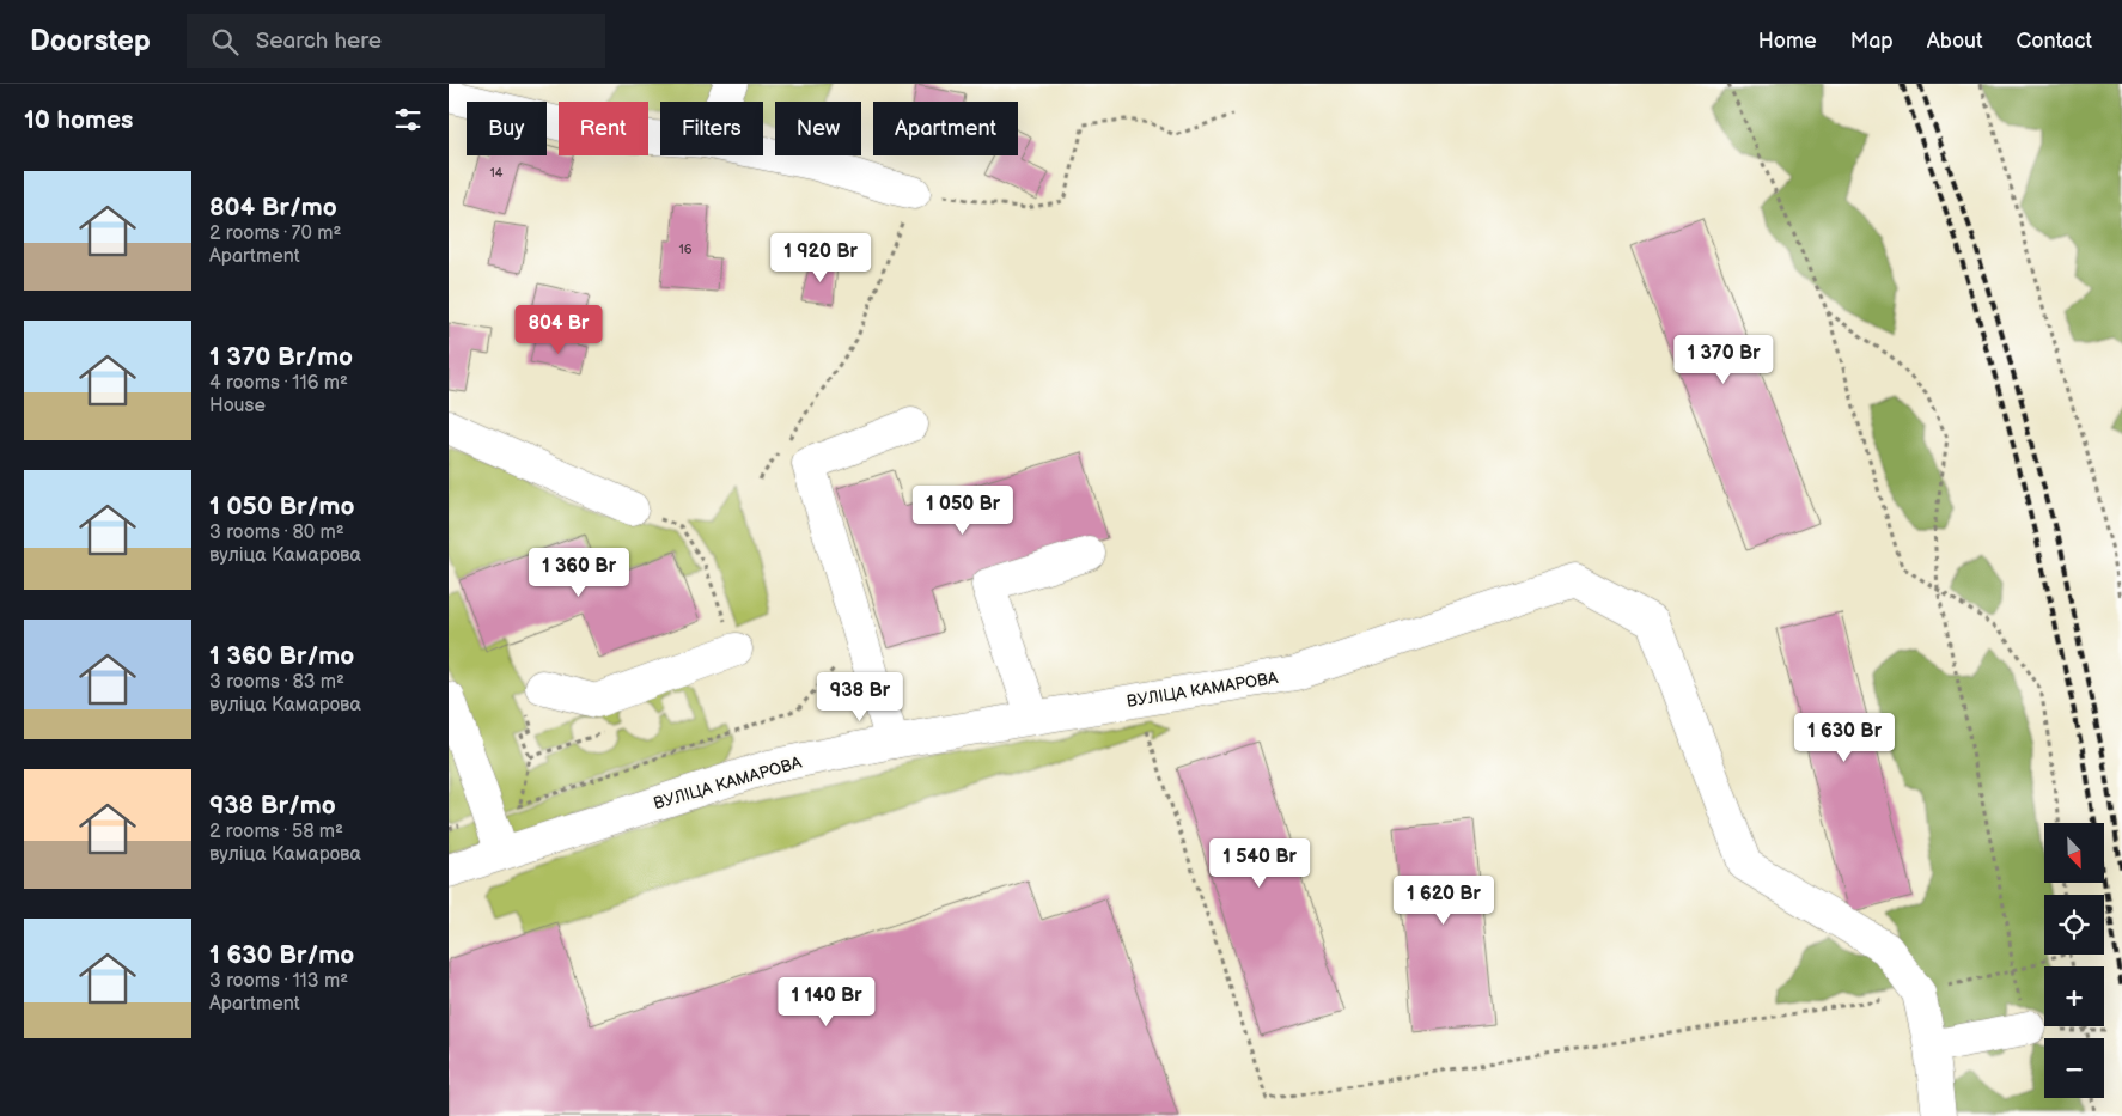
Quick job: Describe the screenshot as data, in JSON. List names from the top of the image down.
{
  "streets": {
    "street": ["ВУЛІЦА КАМАРОВА"]
  },
  "house_numbers": ["14", "16"],
  "north": "bottom right",
  "page": {
    "header": "Doorstep",
    "search": "Search here",
    "nav": [
      "Home",
      "Map",
      "About",
      "Contact"
    ],
    "heading": "10 homes",
    "chip": [
      "Buy",
      "Rent",
      "Filters",
      "New",
      "Apartment"
    ],
    "list": [
      {
        "name": "804 Br/mo",
        "note": "2 rooms · 70 m² · Apartment"
      },
      {
        "name": "1 370 Br/mo",
        "note": "4 rooms · 116 m² · House"
      },
      {
        "name": "1 050 Br/mo",
        "note": "3 rooms · 80 m² · вуліца Камарова"
      },
      {
        "name": "1 360 Br/mo",
        "note": "3 rooms · 83 m² · вуліца Камарова"
      },
      {
        "name": "938 Br/mo",
        "note": "2 rooms · 58 m² · вуліца Камарова"
      },
      {
        "name": "1 630 Br/mo",
        "note": "3 rooms · 113 m² · Apartment"
      }
    ],
    "price": [
      "1 920 Br",
      "804 Br",
      "1 370 Br",
      "1 050 Br",
      "1 360 Br",
      "938 Br",
      "1 630 Br",
      "1 540 Br",
      "1 620 Br",
      "1 140 Br"
    ],
    "map_buttons": ["+", "−"]
  }
}
